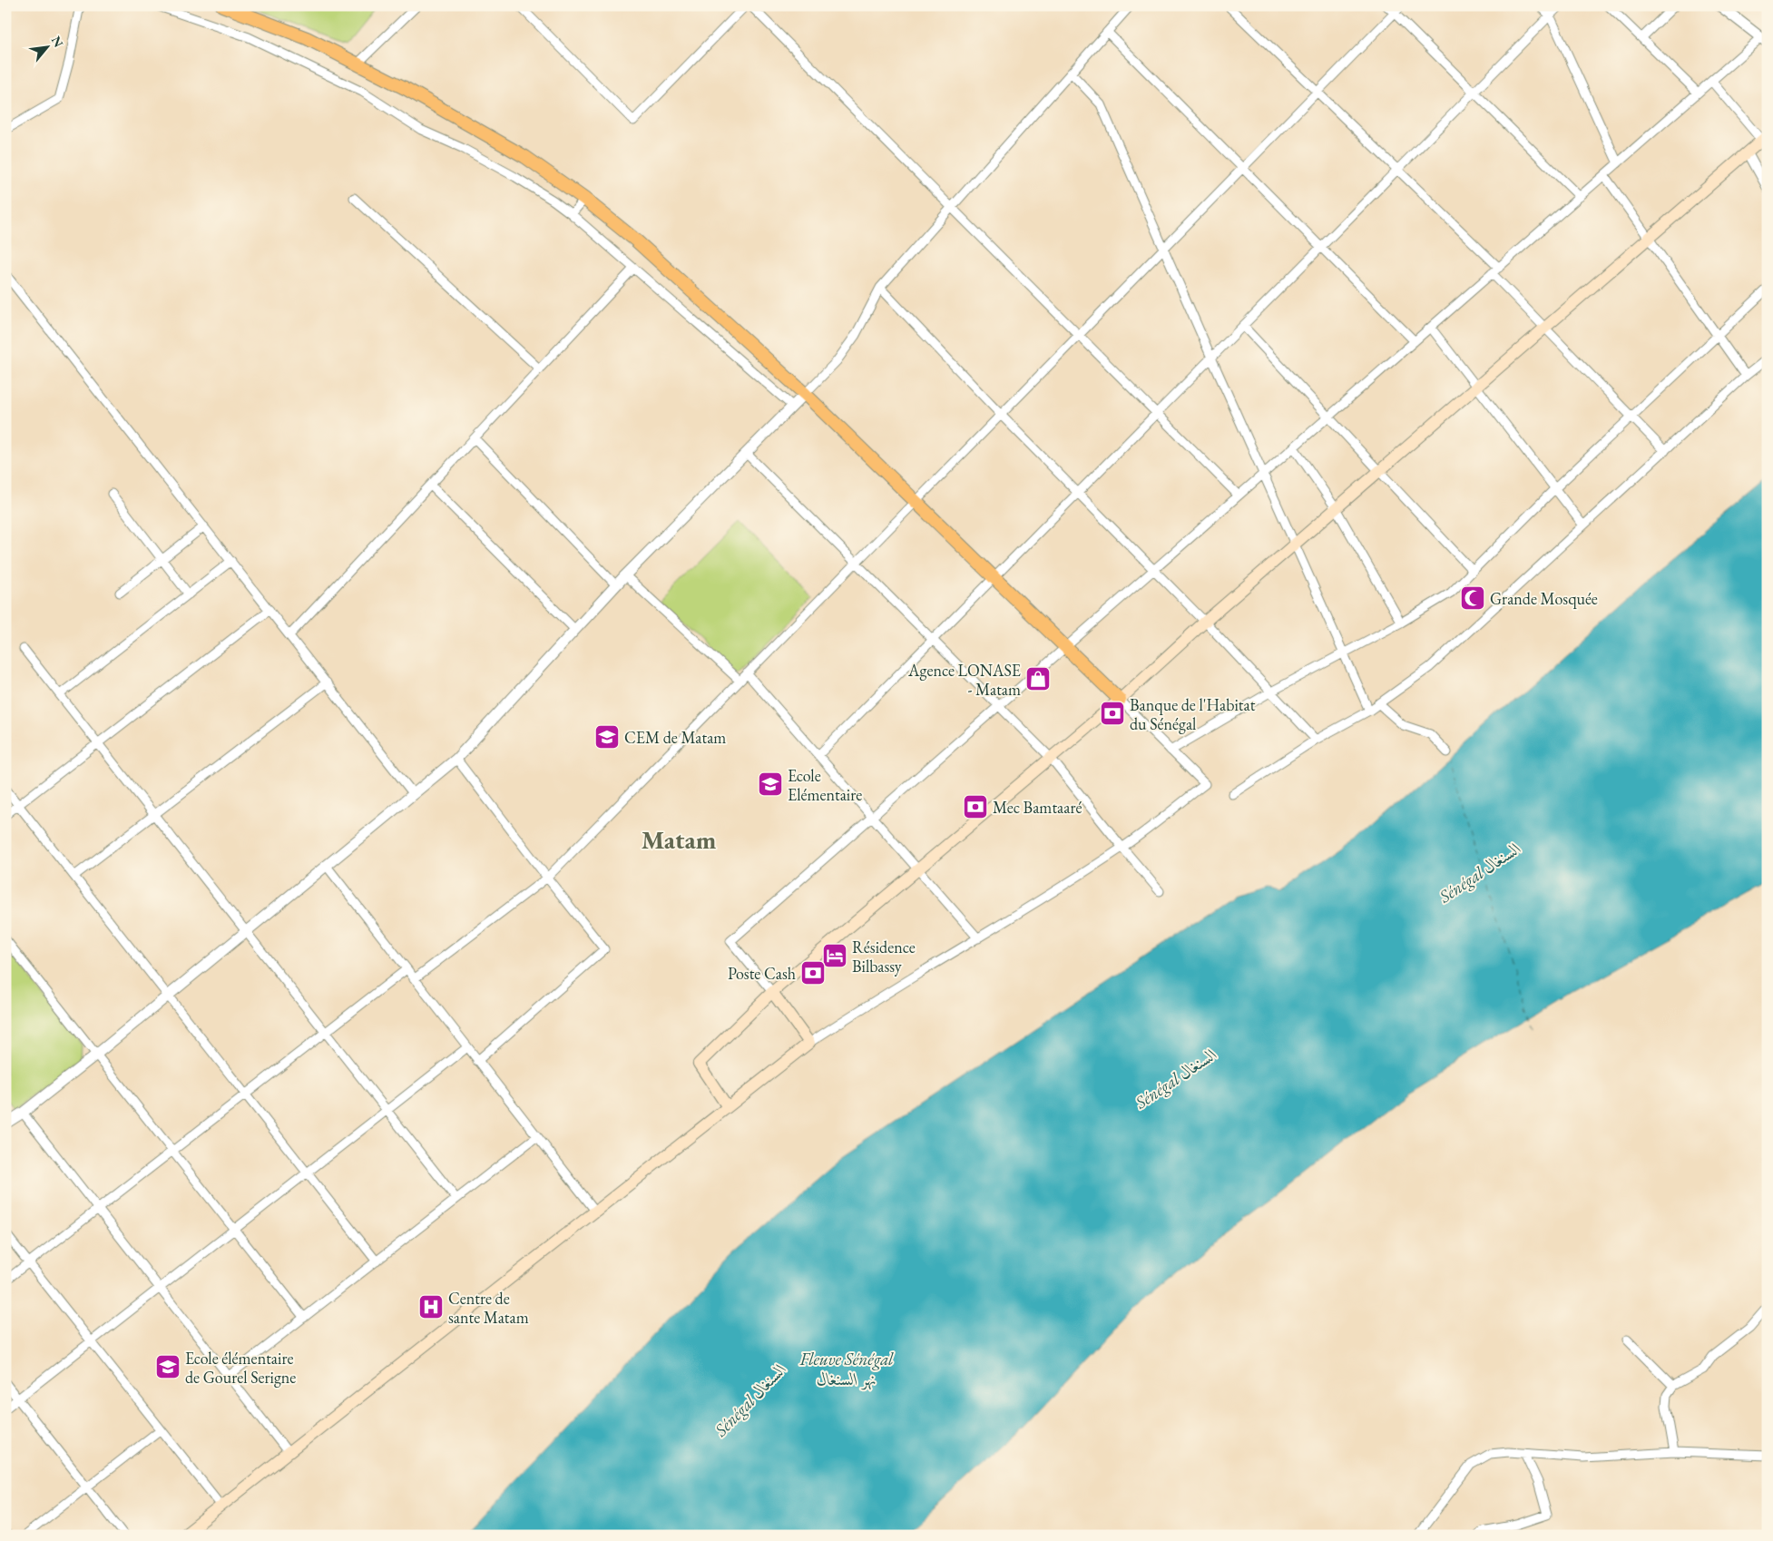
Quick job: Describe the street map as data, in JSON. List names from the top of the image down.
{
  "districts": ["Matam"],
  "water": ["Sénégal السنغال", "Fleuve Sénégal نهر السنغال"],
  "places": {
    "mosque": ["Grande Mosquée"],
    "shop": ["Agence LONASE - Matam"],
    "bank": ["Banque de l'Habitat du Sénégal", "Mec Bamtaaré", "Poste Cash"],
    "school or university": ["CEM de Matam", "Ecole Elémentaire", "Ecole élémentaire de Gourel Serigne"],
    "hotel": ["Résidence Bilbassy"],
    "hospital": ["Centre de sante Matam"]
  },
  "north": "top right"
}
